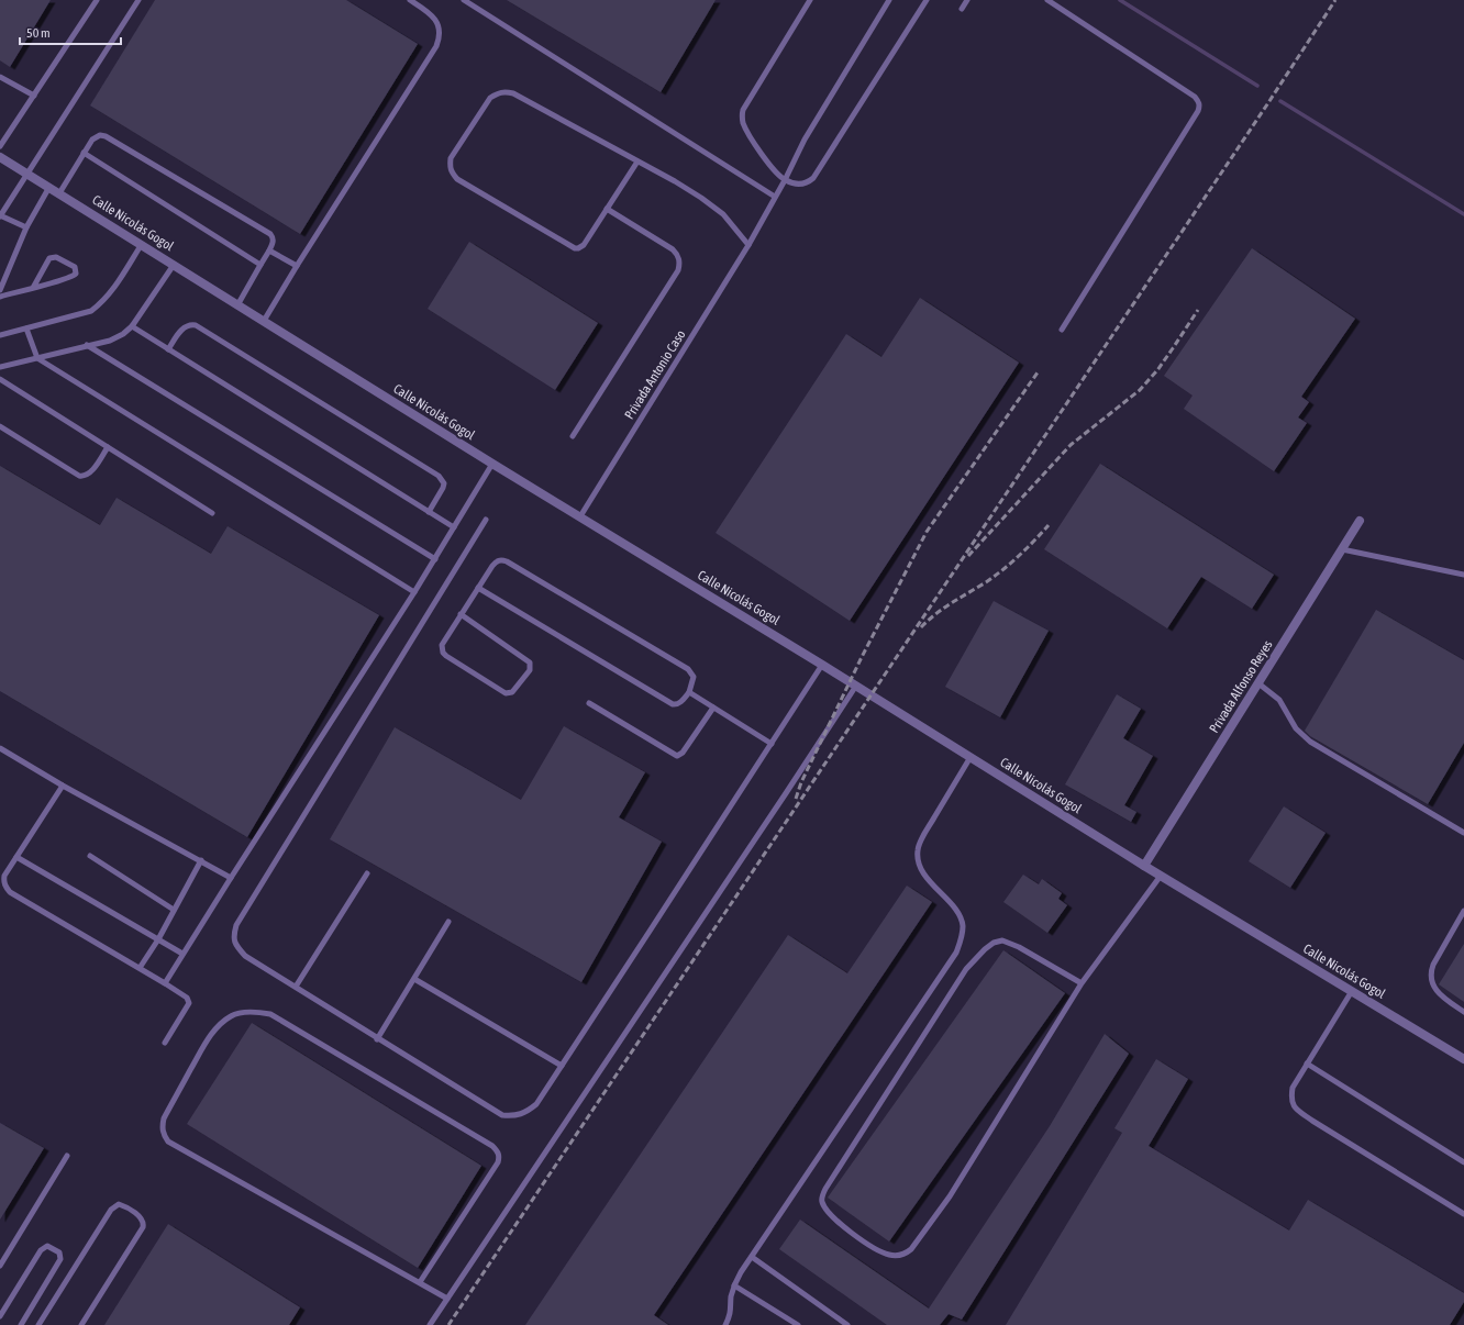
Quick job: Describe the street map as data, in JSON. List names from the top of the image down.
{
  "streets": {
    "street": ["Calle Nicolás Gogol", "Privada Alfonso Reyes"],
    "lane": ["Privada Antonio Caso"]
  },
  "crossings": [
    ["Calle Nicolás Gogol", "Privada Antonio Caso"],
    ["Calle Nicolás Gogol", "Privada Alfonso Reyes"]
  ],
  "scale_bar": "50 m"
}
